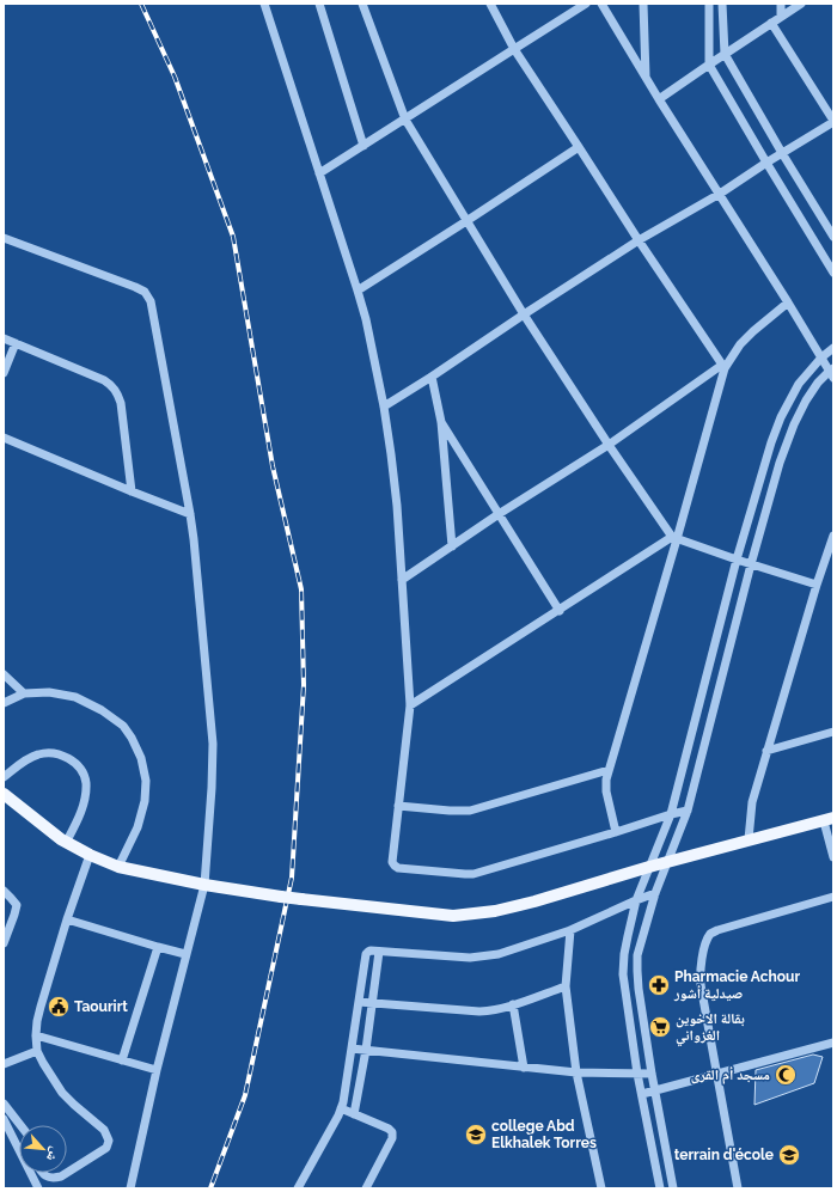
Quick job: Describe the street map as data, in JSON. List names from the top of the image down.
{
  "places": {
    "pharmacy": ["Pharmacie Achour صيدلية أشور"],
    "public building": ["Taourirt"],
    "supermarket": ["بقالة الاخوين الغزواني"],
    "mosque": ["مسجد أم القرى"],
    "school or university": ["college Abd Elkhalek Torres", "terrain d'école"]
  },
  "north": "bottom right"
}
